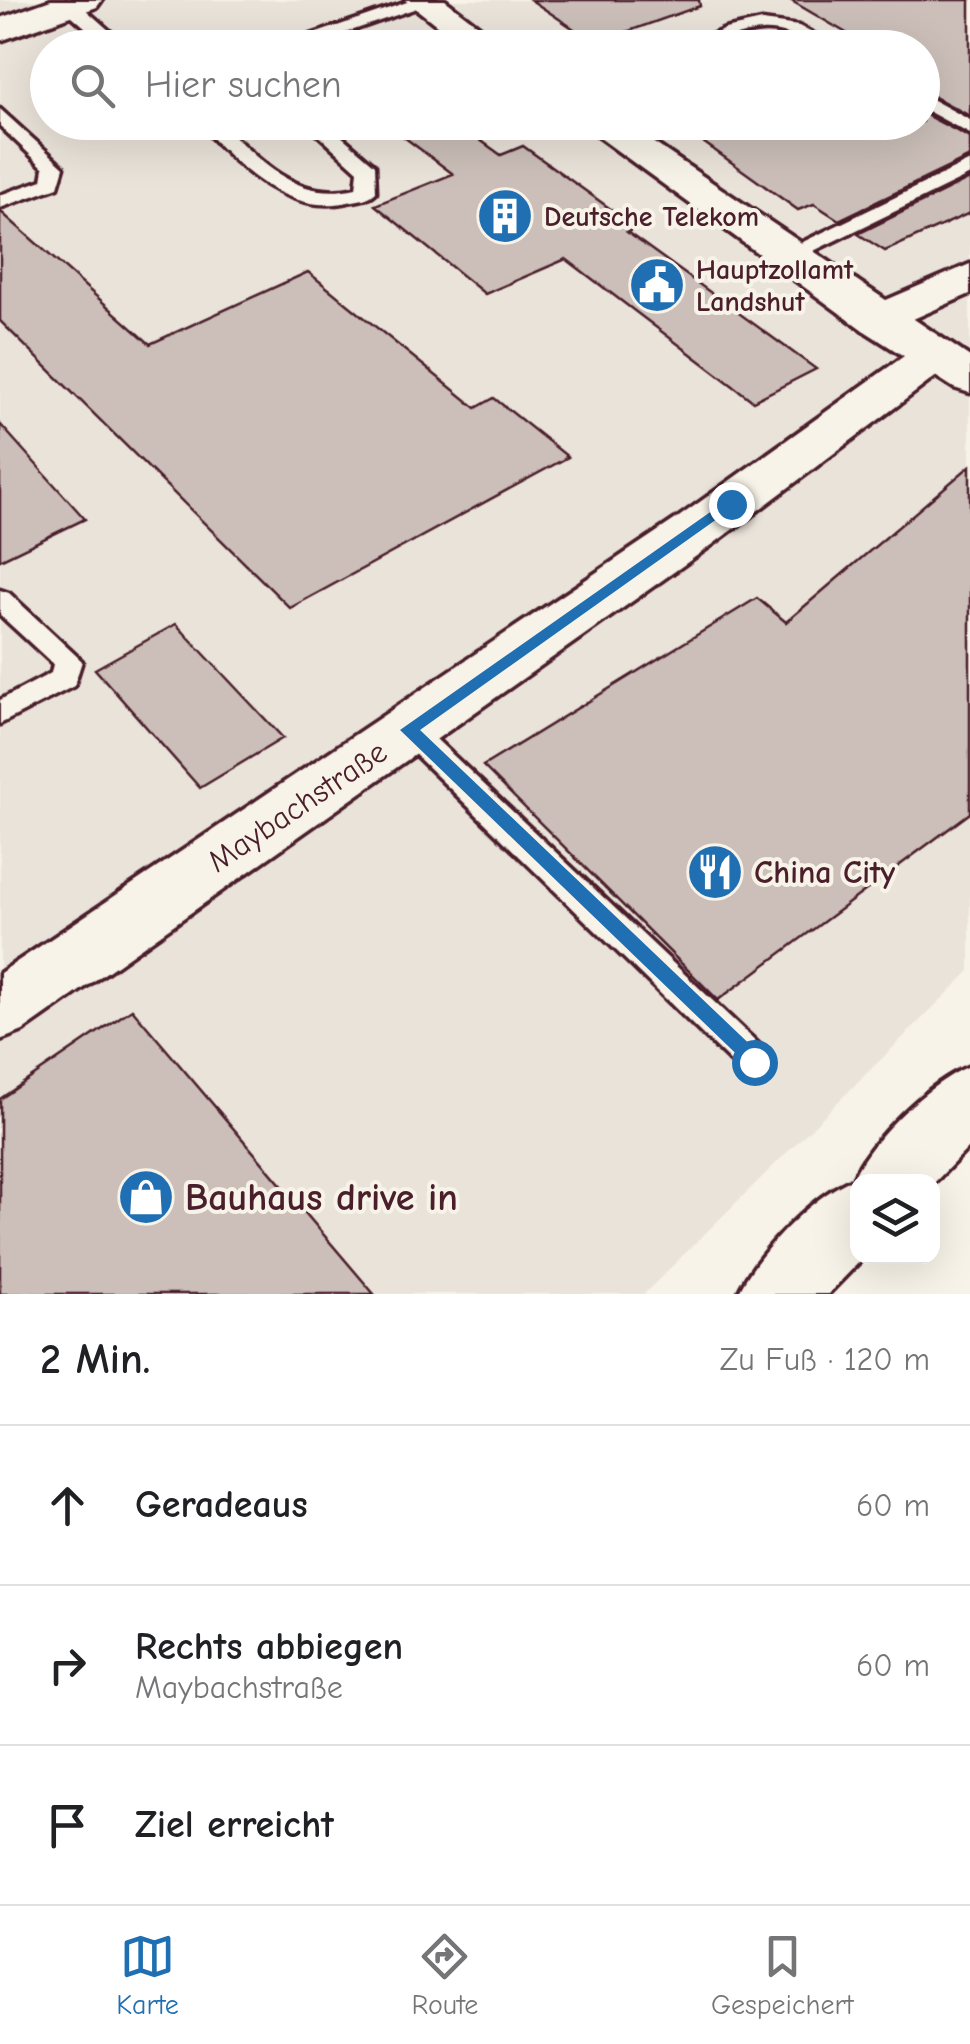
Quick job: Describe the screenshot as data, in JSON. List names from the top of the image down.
{
  "streets": {
    "street": ["Maybachstraße"]
  },
  "places": {
    "building": ["Deutsche Telekom"],
    "public building": ["Hauptzollamt Landshut"],
    "restaurant": ["China City"],
    "shop": ["Bauhaus drive in"]
  },
  "page": {
    "search": "Hier suchen",
    "heading": ["2 Min.", "Zu Fuß · 120 m"],
    "list": [
      ["Geradeaus", "60 m"],
      ["Rechts abbiegen", "Maybachstraße", "60 m"],
      "Ziel erreicht"
    ],
    "nav": ["Karte", "Route", "Gespeichert"]
  }
}
